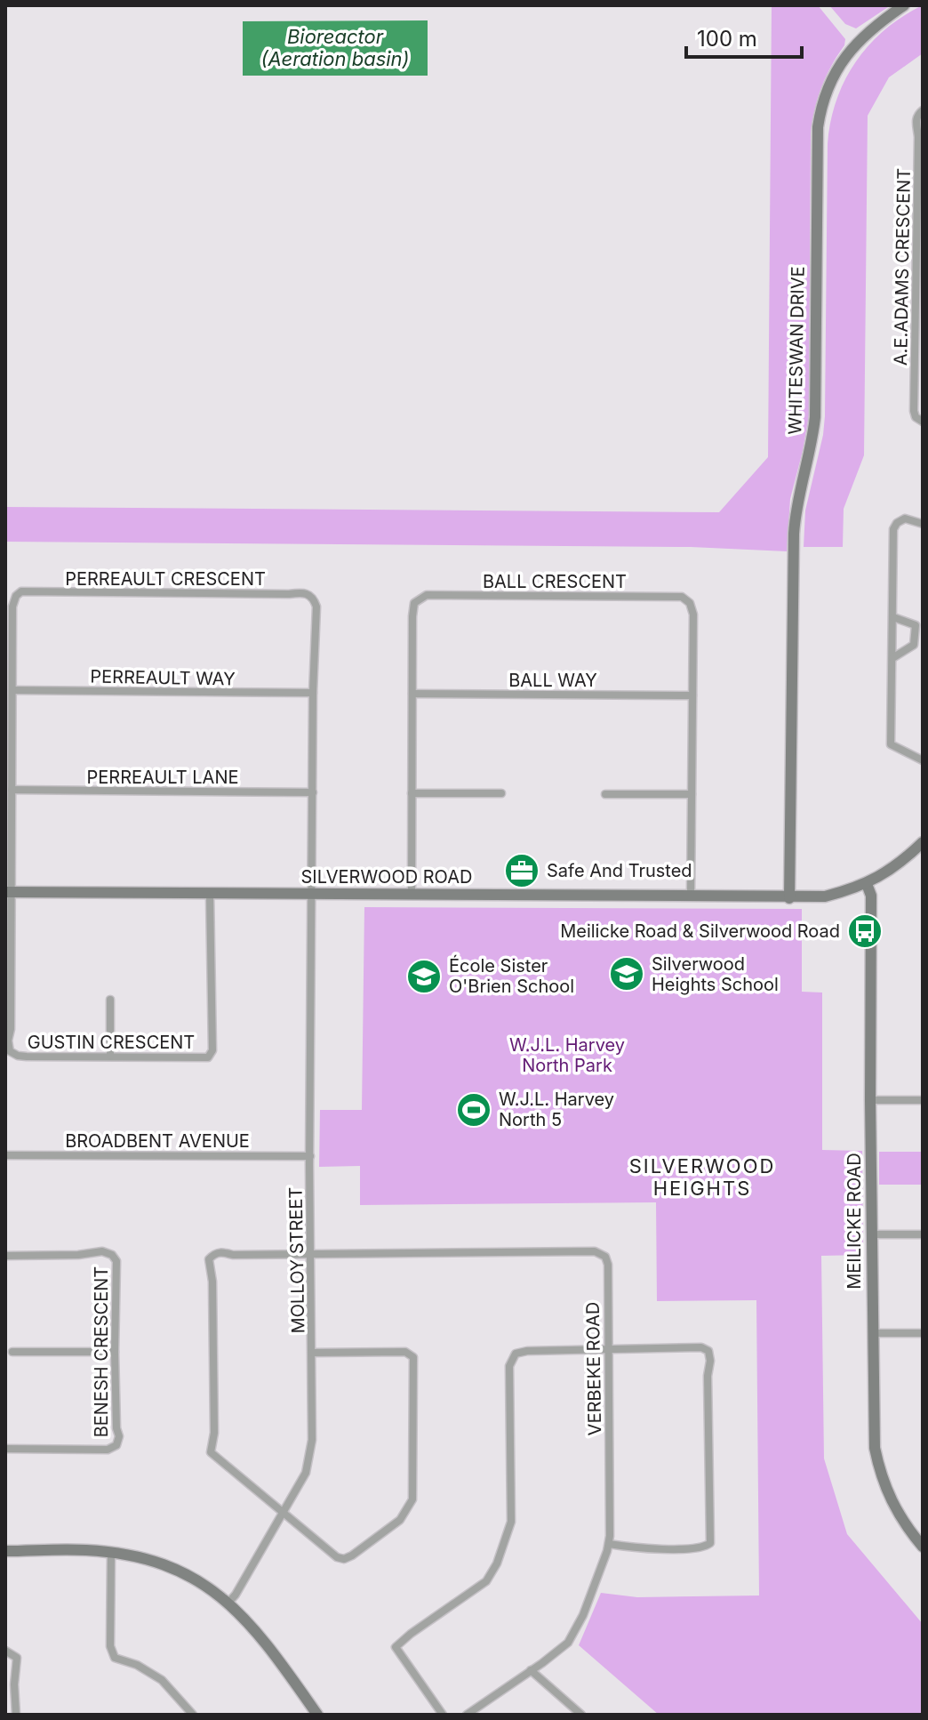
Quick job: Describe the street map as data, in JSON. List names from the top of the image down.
{
  "streets": {
    "street": [
      "A.E.ADAMS CRESCENT",
      "WHITESWAN DRIVE",
      "PERREAULT CRESCENT",
      "BALL CRESCENT",
      "PERREAULT WAY",
      "BALL WAY",
      "PERREAULT LANE",
      "SILVERWOOD ROAD",
      "GUSTIN CRESCENT",
      "BROADBENT AVENUE",
      "MEILICKE ROAD",
      "MOLLOY STREET",
      "BENESH CRESCENT",
      "VERBEKE ROAD"
    ]
  },
  "crossings": [
    ["WHITESWAN DRIVE", "SILVERWOOD ROAD"],
    ["PERREAULT CRESCENT", "PERREAULT WAY"],
    ["PERREAULT CRESCENT", "PERREAULT LANE"],
    ["PERREAULT CRESCENT", "SILVERWOOD ROAD"],
    ["PERREAULT CRESCENT", "GUSTIN CRESCENT"],
    ["PERREAULT CRESCENT", "MOLLOY STREET"],
    ["BALL CRESCENT", "BALL WAY"],
    ["BALL CRESCENT", "SILVERWOOD ROAD"],
    ["SILVERWOOD ROAD", "GUSTIN CRESCENT"],
    ["SILVERWOOD ROAD", "MEILICKE ROAD"],
    ["SILVERWOOD ROAD", "MOLLOY STREET"],
    ["BROADBENT AVENUE", "MOLLOY STREET"],
    ["MOLLOY STREET", "VERBEKE ROAD"]
  ],
  "districts": ["SILVERWOOD HEIGHTS"],
  "water": ["Bioreactor (Aeration basin)"],
  "parks": ["W.J.L. Harvey North Park"],
  "places": {
    "office": ["Safe And Trusted"],
    "bus stop": ["Meilicke Road & Silverwood Road"],
    "school or university": ["Silverwood Heights School", "École Sister O'Brien School"],
    "sports": ["W.J.L. Harvey North 5"]
  },
  "scale_bar": "100 m"
}
